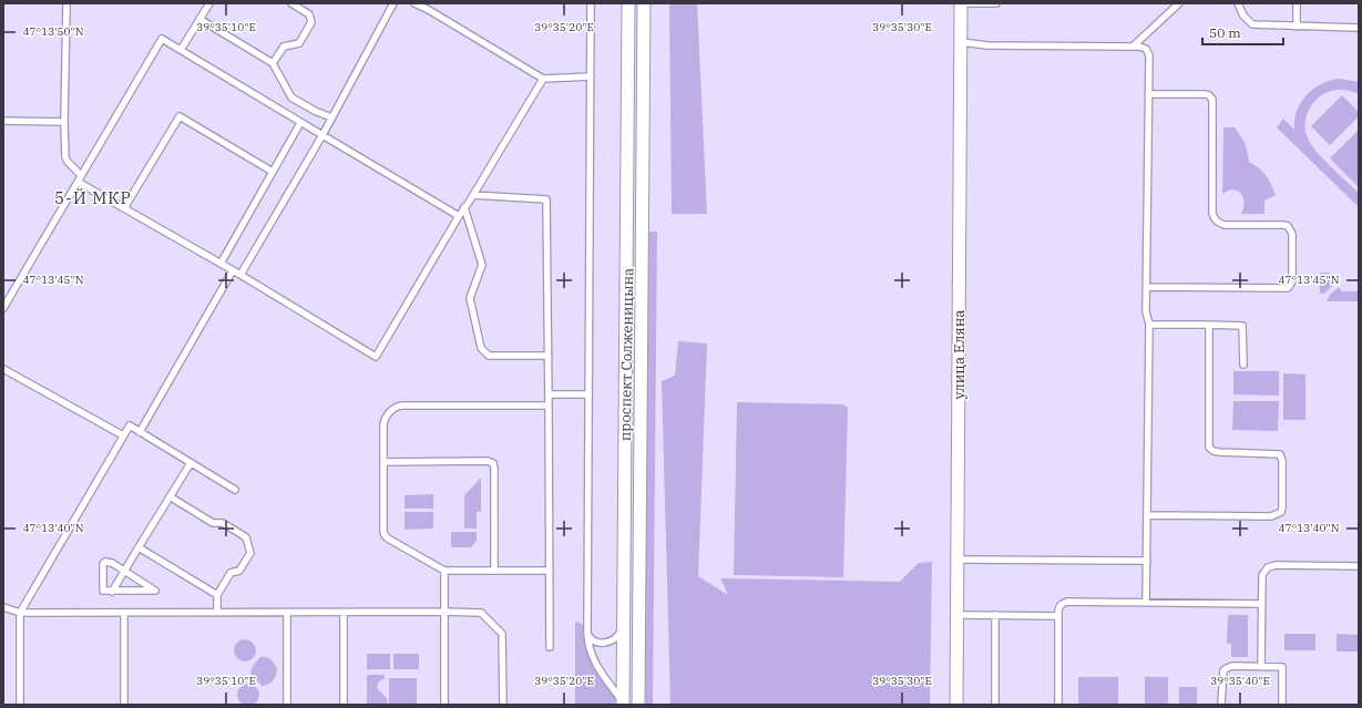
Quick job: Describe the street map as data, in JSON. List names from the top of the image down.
{
  "streets": {
    "street": ["проспект Солженицына", "улица Еляна"]
  },
  "districts": ["5-Й МКР"],
  "scale_bar": "50 m",
  "coordinates": [
    "39°35'10\"E",
    "39°35'20\"E",
    "39°35'30\"E",
    "47°13'50\"N",
    "47°13'45\"N",
    "47°13'40\"N",
    "39°35'40\"E"
  ]
}
